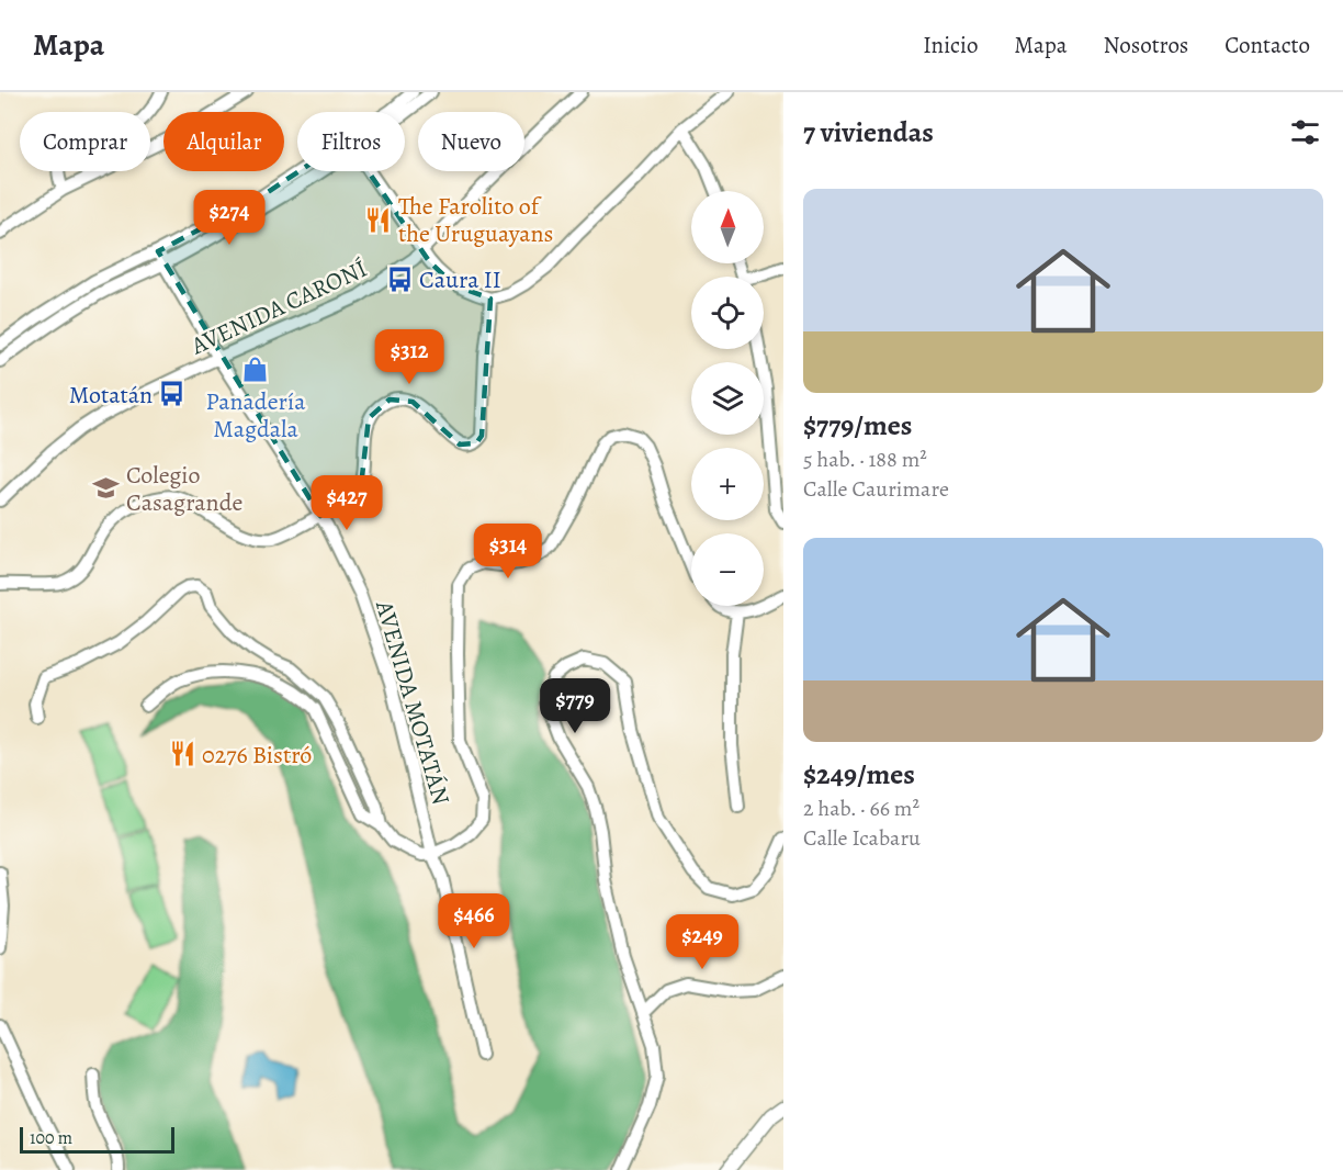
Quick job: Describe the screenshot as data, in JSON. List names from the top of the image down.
{
  "streets": {
    "street": ["AVENIDA CARONÍ", "AVENIDA MOTATÁN"]
  },
  "crossings": [
    ["AVENIDA CARONÍ", "AVENIDA MOTATÁN"]
  ],
  "places": {
    "restaurant": ["The Farolito of the Uruguayans", "0276 Bistró"],
    "bus stop": ["Caura II", "Motatán"],
    "shop": ["Panadería Magdala"],
    "school or university": ["Colegio Casagrande"]
  },
  "scale_bar": "100 m",
  "north": "top",
  "page": {
    "header": "Mapa",
    "nav": [
      "Inicio",
      "Mapa",
      "Nosotros",
      "Contacto"
    ],
    "heading": "7 viviendas",
    "chip": [
      "Comprar",
      "Alquilar",
      "Filtros",
      "Nuevo"
    ],
    "list": [
      {
        "name": "$779/mes",
        "note": "5 hab. · 188 m² · Calle Caurimare"
      },
      {
        "name": "$249/mes",
        "note": "2 hab. · 66 m² · Calle Icabaru"
      }
    ],
    "price": [
      "$274",
      "$312",
      "$427",
      "$314",
      "$779",
      "$466",
      "$249"
    ],
    "map_buttons": ["+", "−"],
    "scale": "100 m"
  }
}
